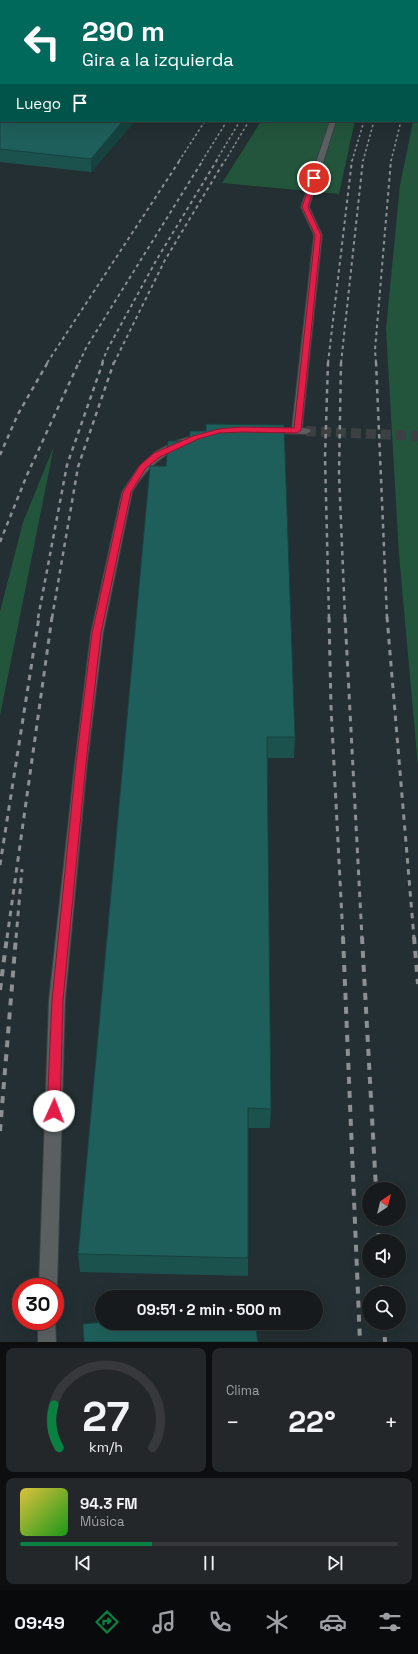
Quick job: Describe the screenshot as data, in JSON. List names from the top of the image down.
{
  "north": "top right",
  "page": {
    "turn": ["290 m", "Gira a la izquierda"],
    "then": "Luego",
    "limit": "30",
    "trip": "09:51 · 2 min · 500 m",
    "tile": "Clima",
    "heat": ["−", "22°", "+"],
    "song": ["94.3 FM", "Música"],
    "tabs": "09:49",
    "gauge": ["27", "km/h"]
  }
}
